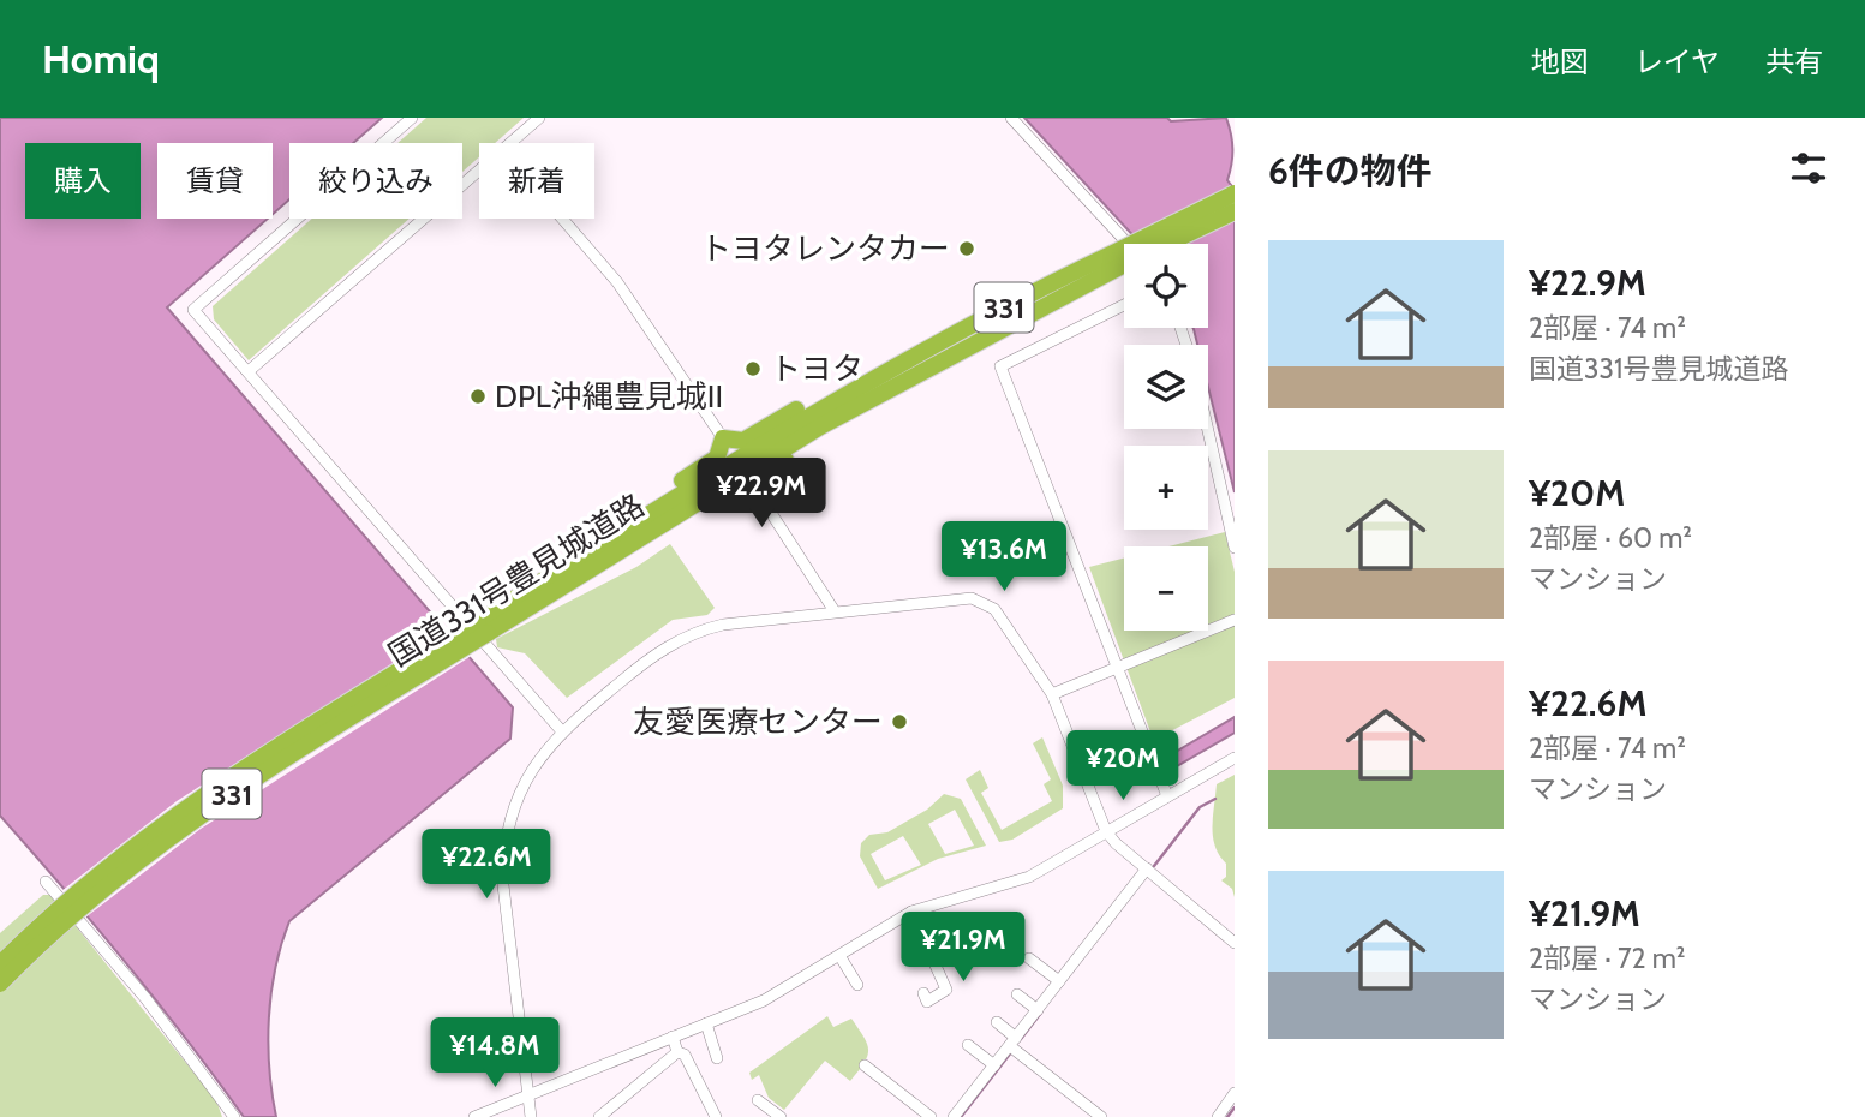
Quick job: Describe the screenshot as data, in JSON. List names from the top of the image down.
{
  "streets": {
    "highway": ["331", "国道331号豊見城道路"]
  },
  "places": [
    "トヨタレンタカー",
    "トヨタ",
    "DPL沖縄豊見城II",
    "友愛医療センター"
  ],
  "page": {
    "header": "Homiq",
    "nav": ["地図", "レイヤ", "共有"],
    "heading": "6件の物件",
    "chip": [
      "購入",
      "賃貸",
      "絞り込み",
      "新着"
    ],
    "list": [
      {
        "name": "¥22.9M",
        "note": "2部屋 · 74 m² · 国道331号豊見城道路"
      },
      {
        "name": "¥20M",
        "note": "2部屋 · 60 m² · マンション"
      },
      {
        "name": "¥22.6M",
        "note": "2部屋 · 74 m² · マンション"
      },
      {
        "name": "¥21.9M",
        "note": "2部屋 · 72 m² · マンション"
      }
    ],
    "map_buttons": ["+", "−"],
    "price": [
      "¥22.9M",
      "¥13.6M",
      "¥20M",
      "¥22.6M",
      "¥21.9M",
      "¥14.8M"
    ]
  }
}
